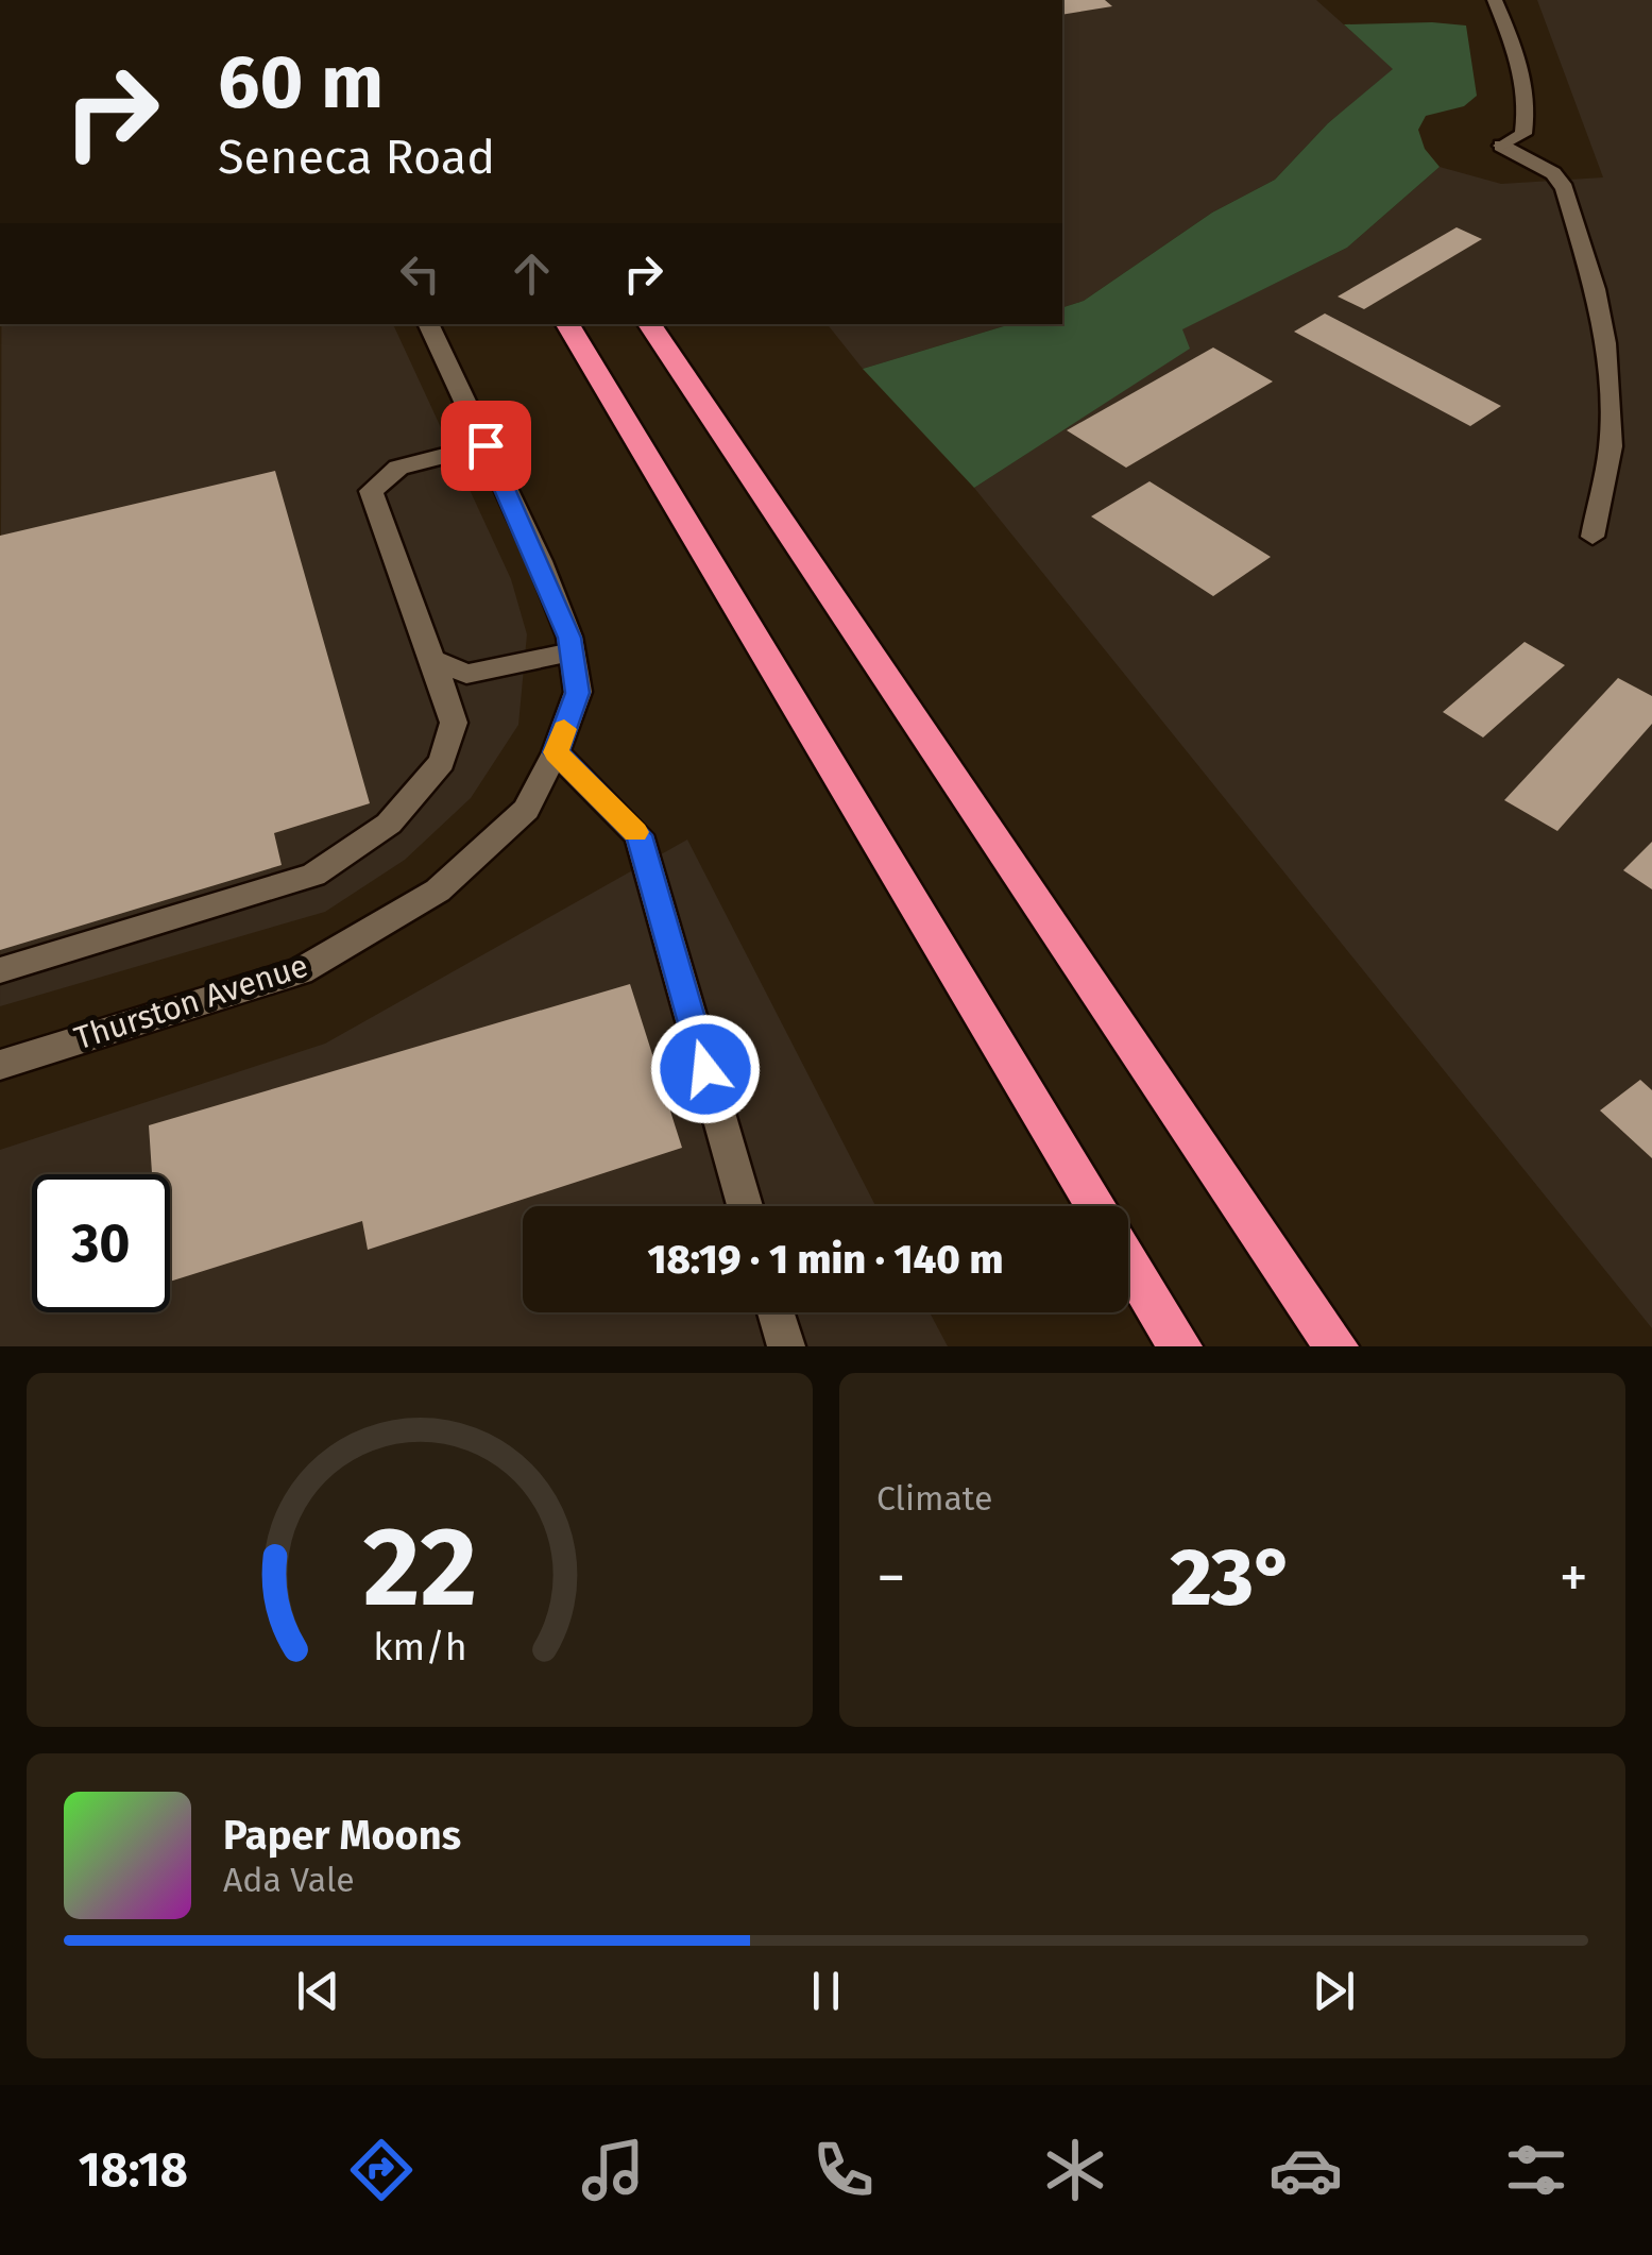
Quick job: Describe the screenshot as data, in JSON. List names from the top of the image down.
{
  "streets": {
    "street": ["Thurston Avenue"]
  },
  "page": {
    "turn": ["60 m", "Seneca Road"],
    "limit": "30",
    "trip": "18:19 · 1 min · 140 m",
    "tile": "Climate",
    "heat": ["−", "23°", "+"],
    "song": ["Paper Moons", "Ada Vale"],
    "tabs": "18:18",
    "gauge": ["22", "km/h"]
  }
}
